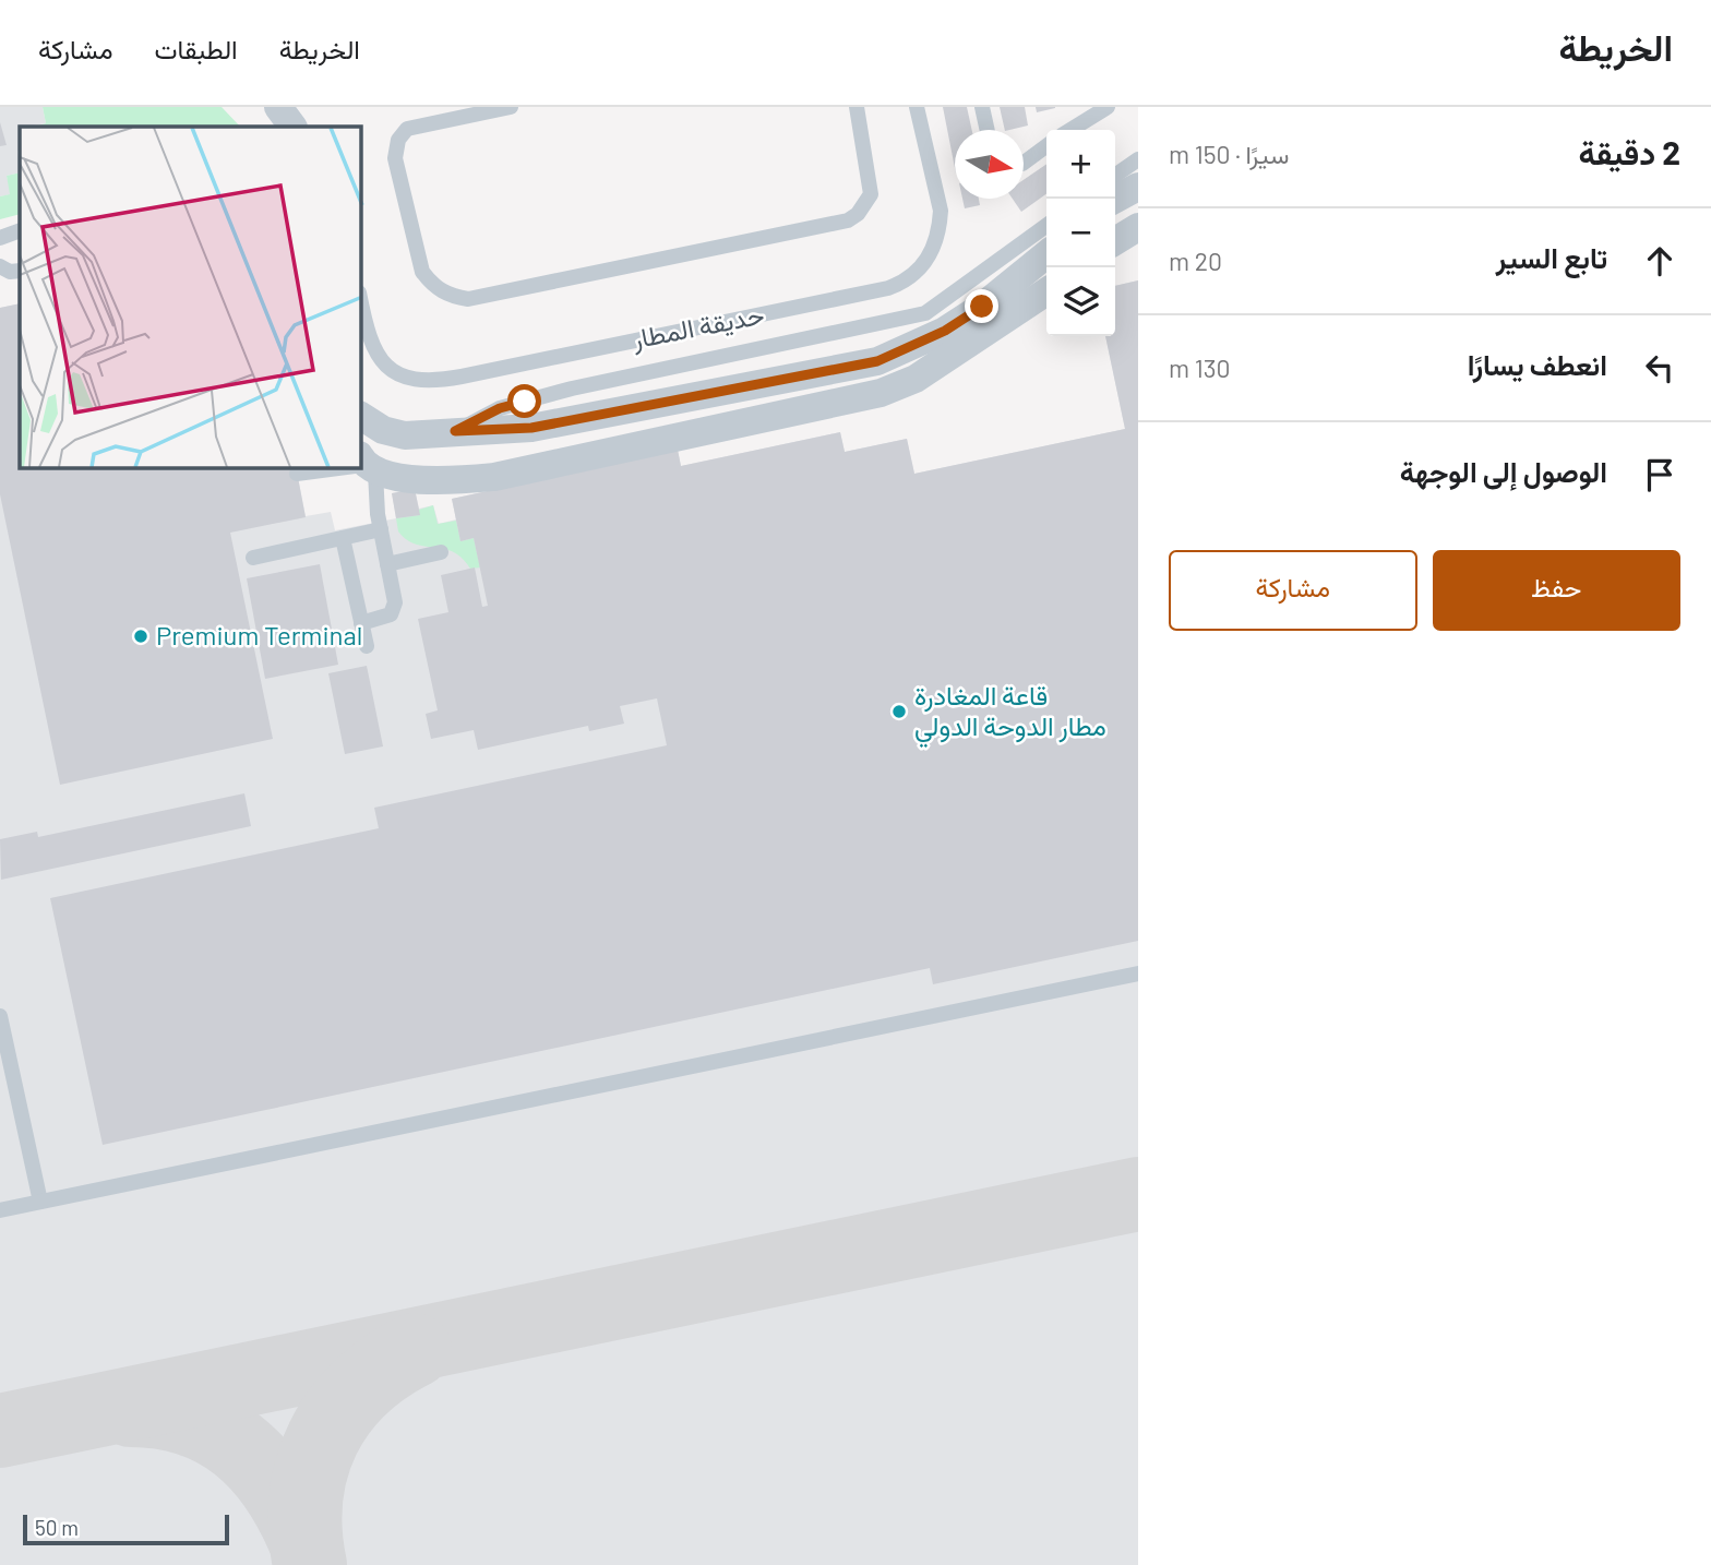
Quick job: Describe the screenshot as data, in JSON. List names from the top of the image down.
{
  "streets": {
    "lane": ["حديقة المطار"]
  },
  "places": ["Premium Terminal", "قاعة المغادرة مطار الدوحة الدولي"],
  "scale_bar": "50 m",
  "north": "right",
  "page": {
    "header": "الخريطة",
    "nav": ["الخريطة", "الطبقات", "مشاركة"],
    "heading": ["2 دقيقة", "سيرًا · 150 m"],
    "map_buttons": ["+", "−"],
    "list": [
      ["تابع السير", "20 m"],
      ["انعطف يسارًا", "130 m"],
      "الوصول إلى الوجهة"
    ],
    "buttons": ["حفظ", "مشاركة"],
    "scale": "50 m"
  }
}
